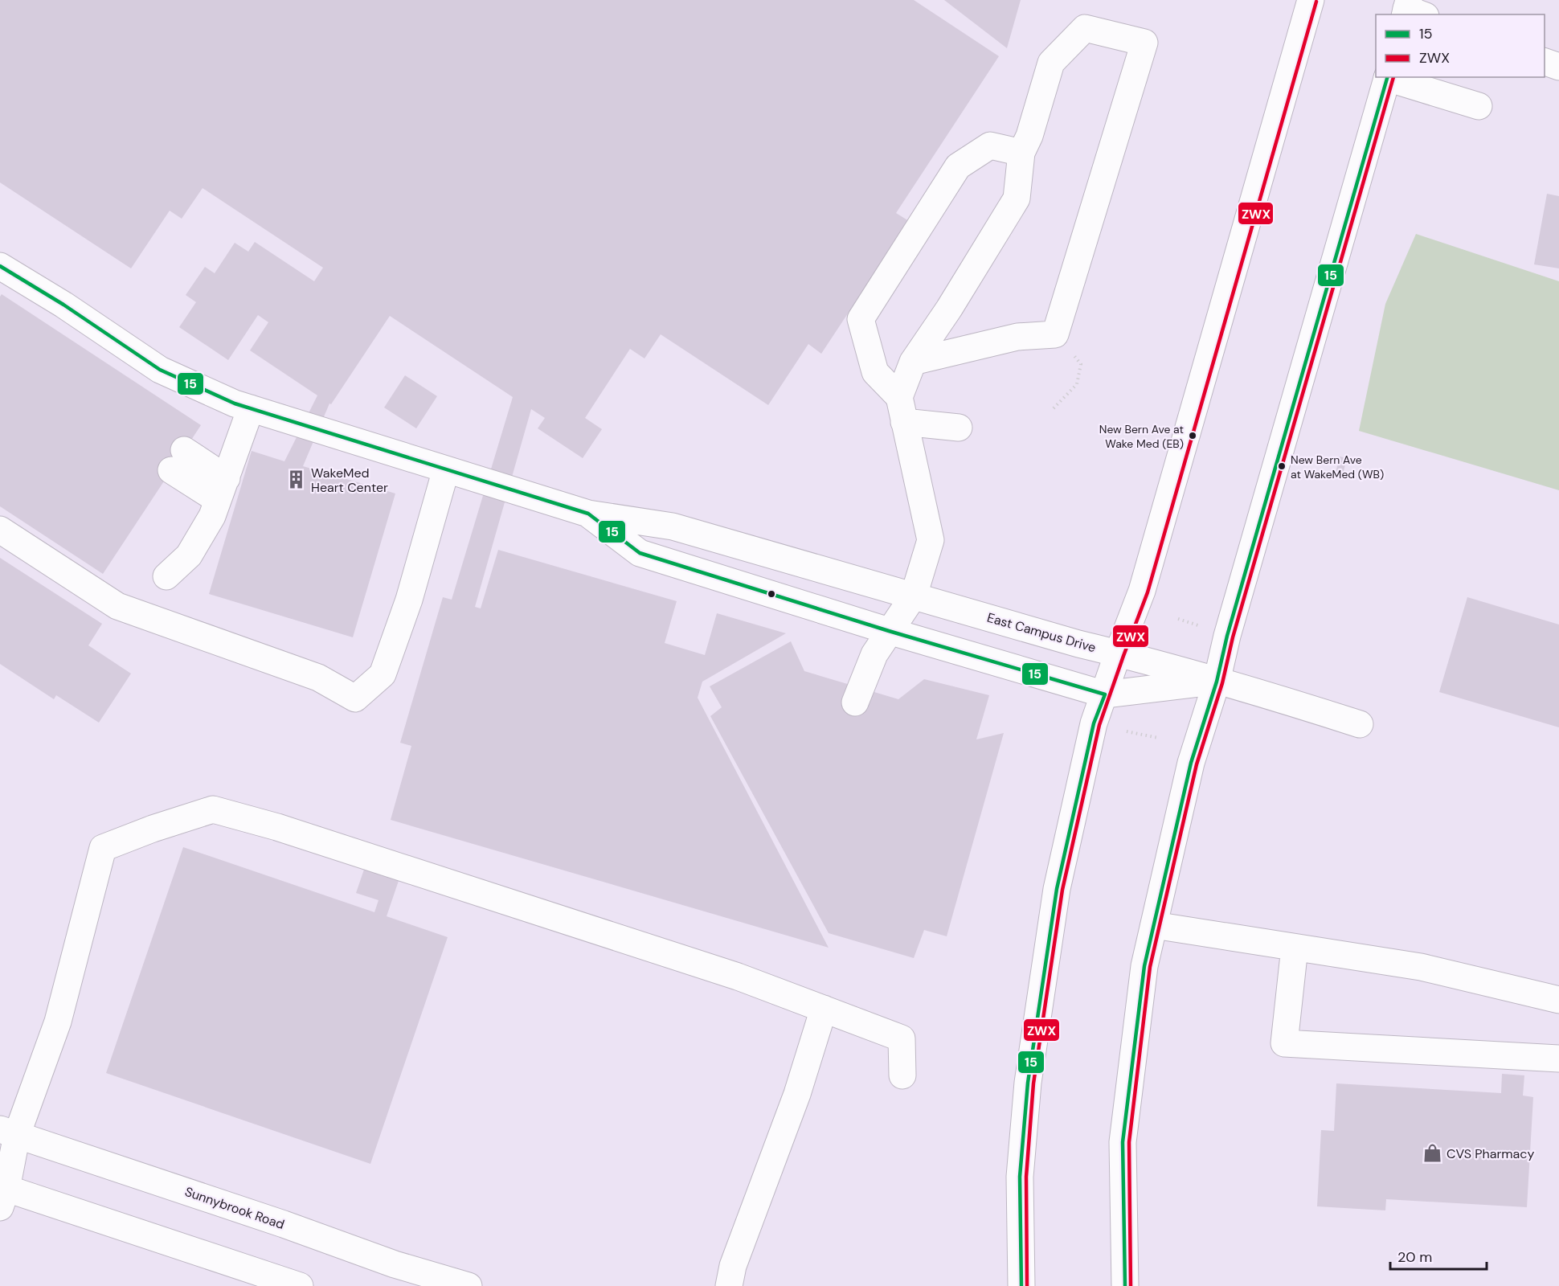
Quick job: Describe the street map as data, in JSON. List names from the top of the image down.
{
  "streets": {
    "main road": ["East Campus Drive", "Sunnybrook Road"]
  },
  "places": {
    "other": ["New Bern Ave at Wake Med (EB)", "New Bern Ave at WakeMed (WB)"],
    "building": ["WakeMed Heart Center"],
    "shop": ["CVS Pharmacy"]
  },
  "lines": ["transit line ZWX", "transit line 15"],
  "legend": ["15", "ZWX"],
  "scale_bar": "20 m"
}
